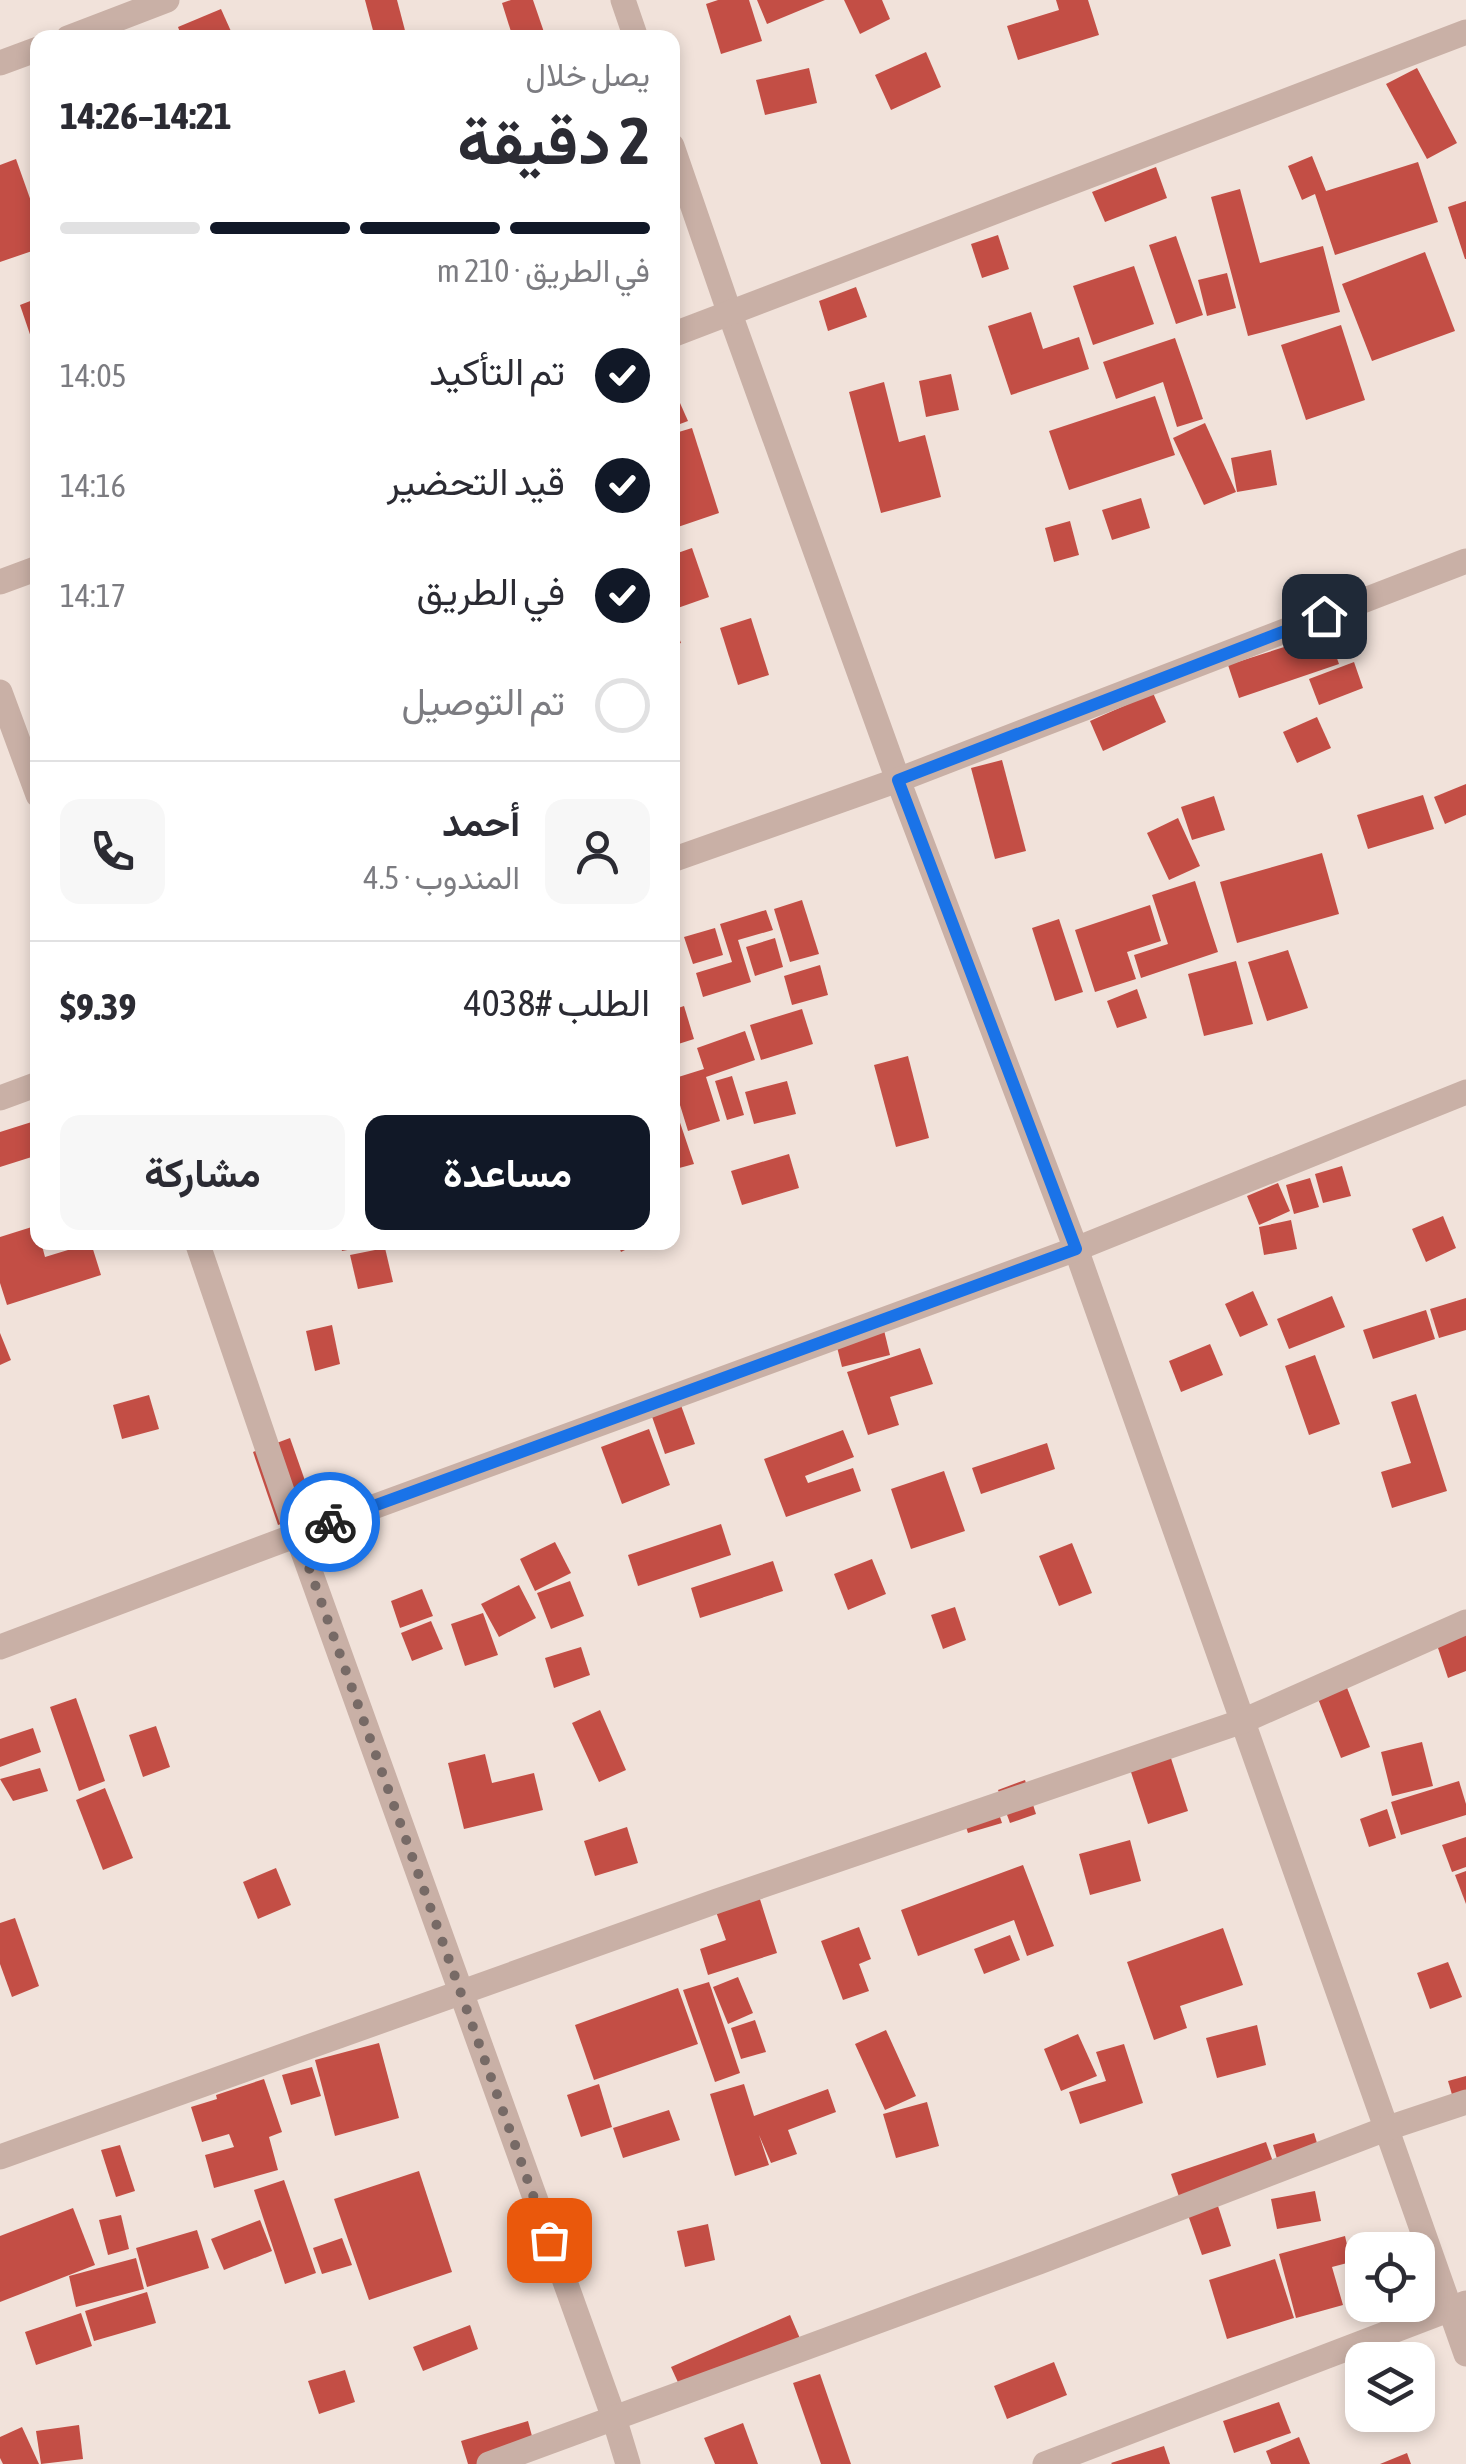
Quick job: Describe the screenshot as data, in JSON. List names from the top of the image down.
{
  "page": {
    "heading": ["2 دقيقة", "يصل خلال", "14:21–14:26"],
    "panel": [
      "أحمد",
      "المندوب · 4.5",
      "الطلب #4038",
      "$9.39"
    ],
    "bar": "في الطريق · 210 m",
    "list": [
      ["تم التأكيد", "14:05"],
      ["قيد التحضير", "14:16"],
      ["في الطريق", "14:17"],
      "تم التوصيل"
    ],
    "buttons": ["مساعدة", "مشاركة"]
  }
}
